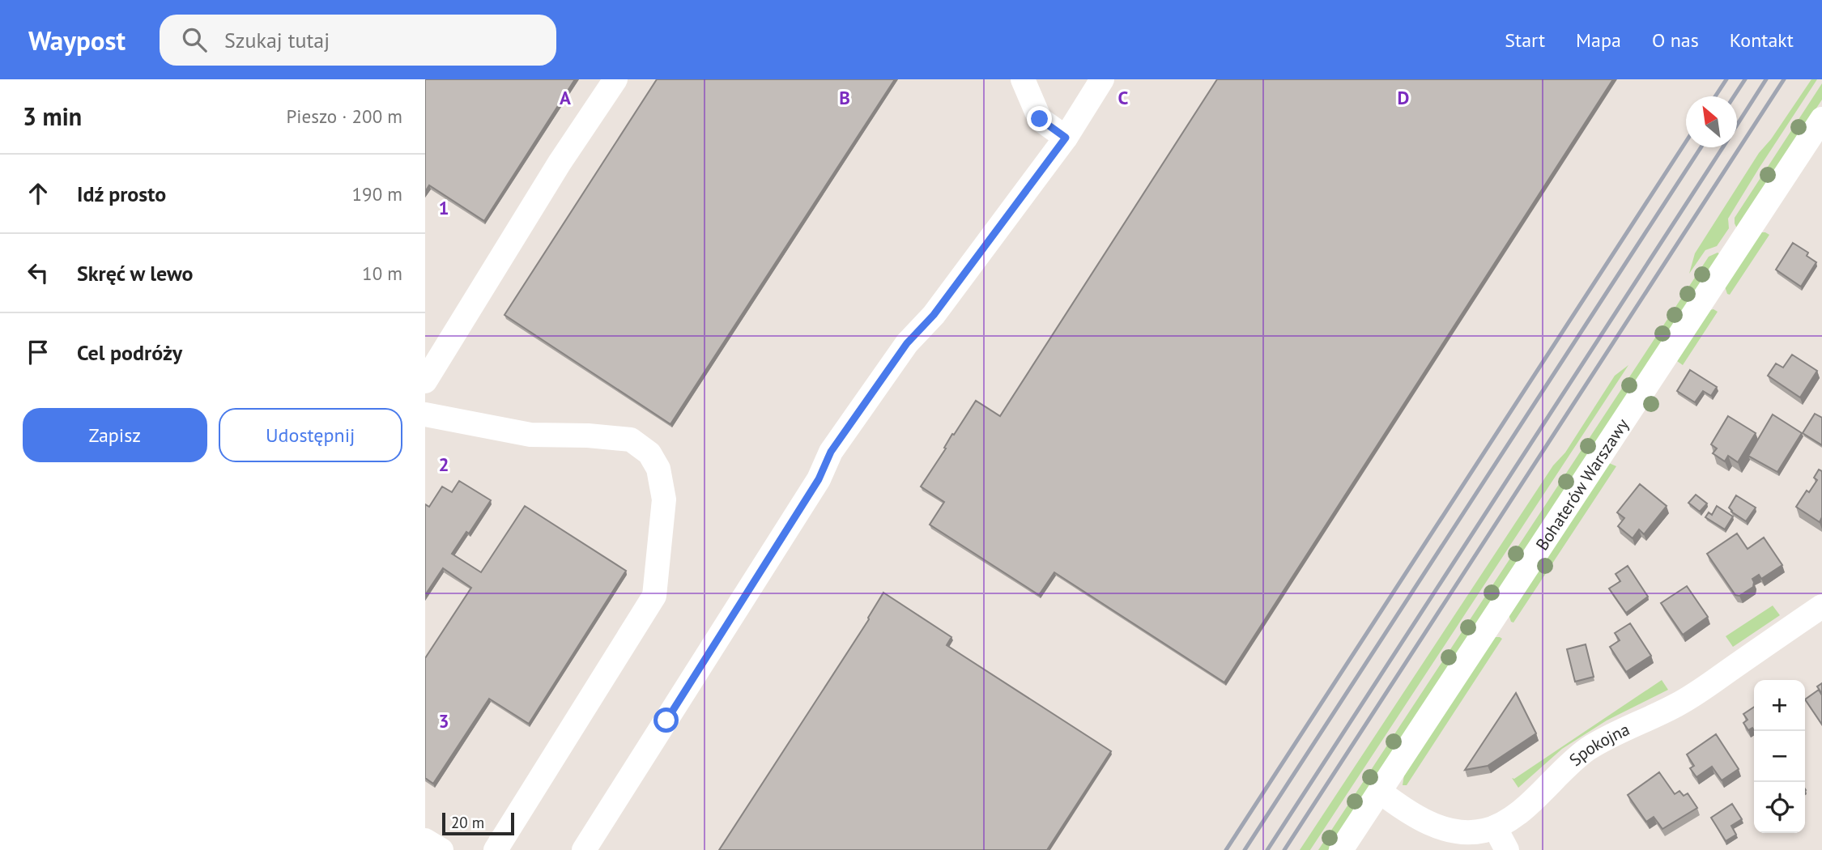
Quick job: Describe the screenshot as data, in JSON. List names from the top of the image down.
{
  "streets": {
    "street": ["Bohaterów Warszawy", "Spokojna"]
  },
  "crossings": [
    ["Bohaterów Warszawy", "Spokojna"]
  ],
  "scale_bar": "20 m",
  "north": "top left",
  "page": {
    "header": "Waypost",
    "search": "Szukaj tutaj",
    "nav": [
      "Start",
      "Mapa",
      "O nas",
      "Kontakt"
    ],
    "heading": ["3 min", "Pieszo · 200 m"],
    "list": [
      ["Idź prosto", "190 m"],
      ["Skręć w lewo", "10 m"],
      "Cel podróży"
    ],
    "buttons": ["Zapisz", "Udostępnij"],
    "map_buttons": ["+", "−"],
    "scale": "20 m"
  },
  "grid": {
    "columns": [
      "A",
      "B",
      "C",
      "D"
    ],
    "rows": ["1", "2", "3"]
  }
}
